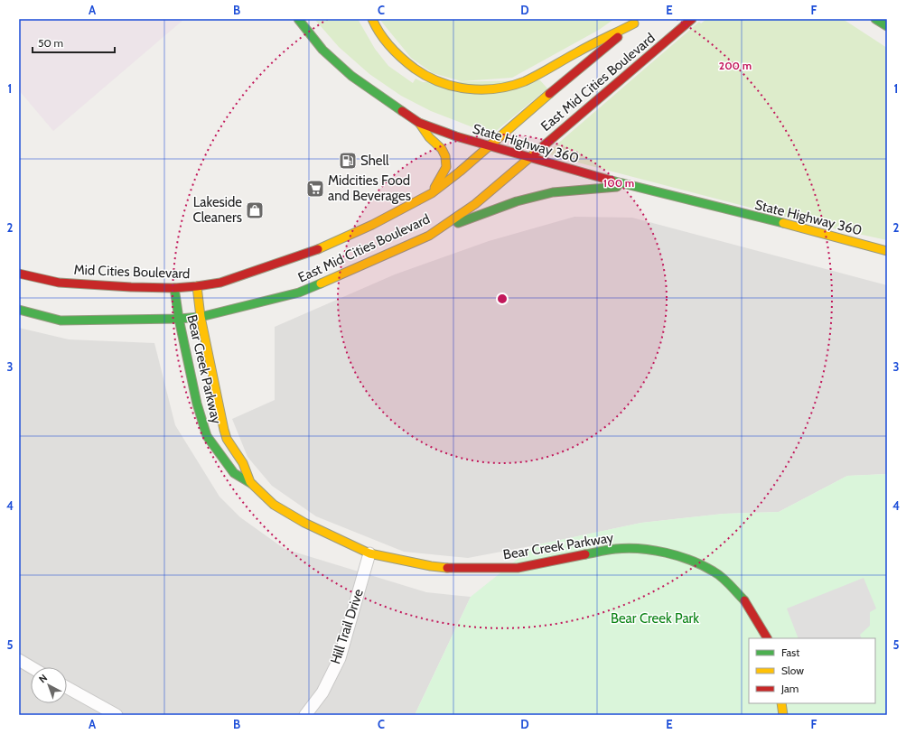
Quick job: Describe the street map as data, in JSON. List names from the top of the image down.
{
  "streets": {
    "main road": [
      "East Mid Cities Boulevard",
      "State Highway 360",
      "Mid Cities Boulevard",
      "Bear Creek Parkway"
    ],
    "street": ["Hill Trail Drive"]
  },
  "crossings": [
    ["East Mid Cities Boulevard", "State Highway 360"],
    ["East Mid Cities Boulevard", "Mid Cities Boulevard"],
    ["East Mid Cities Boulevard", "Bear Creek Parkway"],
    ["Mid Cities Boulevard", "Bear Creek Parkway"],
    ["Bear Creek Parkway", "Hill Trail Drive"]
  ],
  "parks": ["Bear Creek Park"],
  "places": {
    "fuel station": ["Shell"],
    "supermarket": ["Midcities Food and Beverages"],
    "shop": ["Lakeside Cleaners"]
  },
  "legend": ["Fast", "Slow", "Jam"],
  "scale_bar": "50 m",
  "north": "top left",
  "grid": {
    "columns": [
      "A",
      "B",
      "C",
      "D",
      "E",
      "F"
    ],
    "rows": [
      "1",
      "2",
      "3",
      "4",
      "5"
    ]
  },
  "rings": ["200 m", "100 m"]
}
